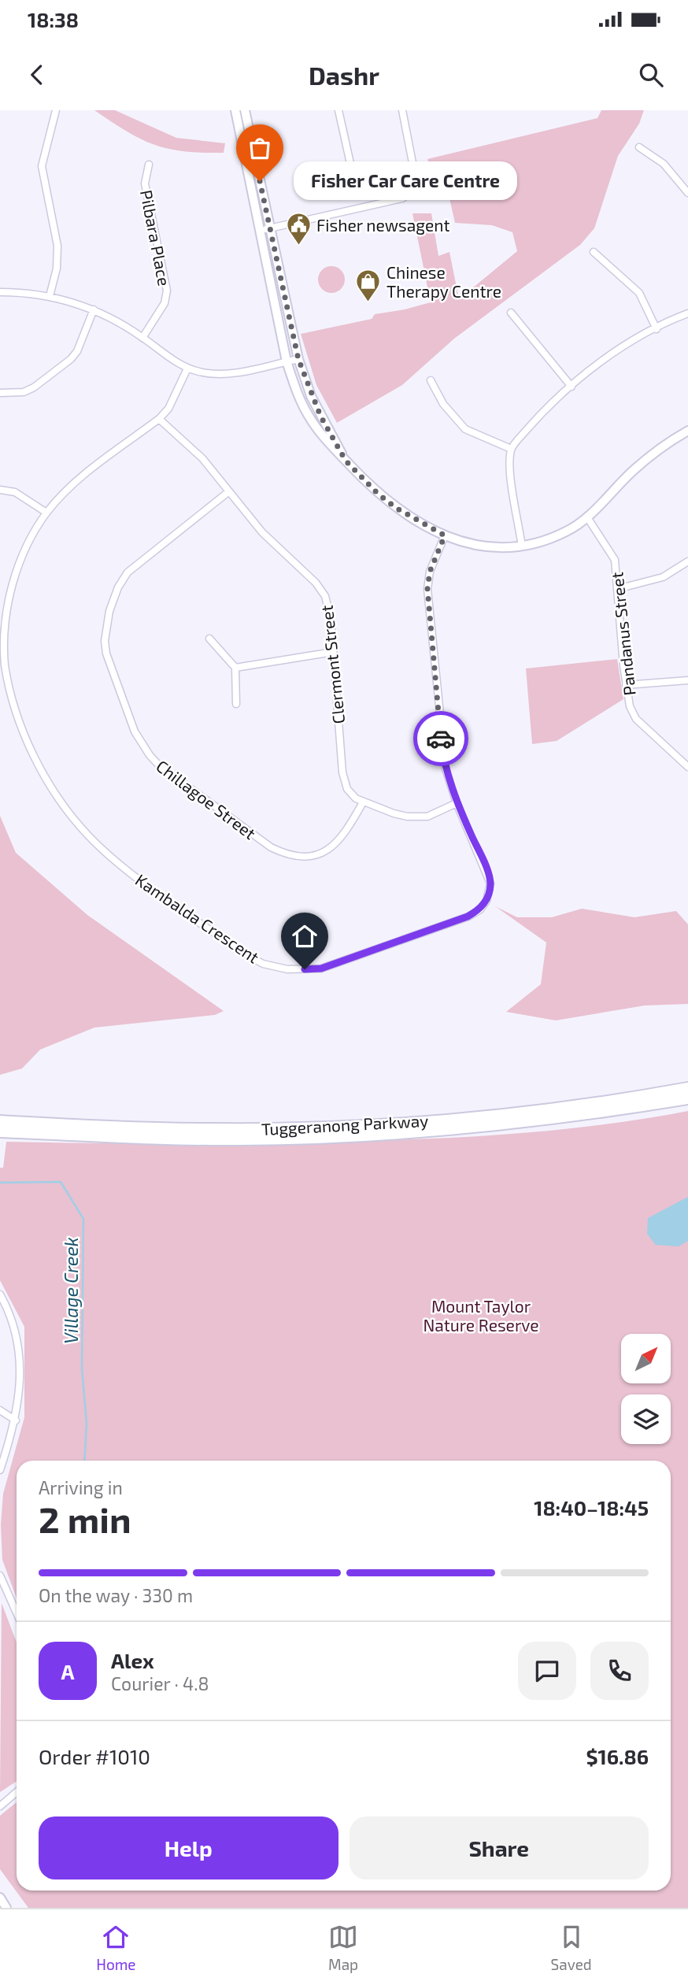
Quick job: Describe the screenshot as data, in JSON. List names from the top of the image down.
{
  "streets": {
    "highway": ["Tuggeranong Parkway"],
    "street": [
      "Pilbara Place",
      "Pandanus Street",
      "Clermont Street",
      "Chillagoe Street",
      "Kambalda Crescent"
    ]
  },
  "crossings": [
    ["Clermont Street", "Chillagoe Street"],
    ["Clermont Street", "Kambalda Crescent"]
  ],
  "water": ["Village Creek"],
  "parks": ["Mount Taylor Nature Reserve"],
  "places": {
    "other": ["Fisher Car Care Centre"],
    "public building": ["Fisher newsagent"],
    "shop": ["Chinese Therapy Centre"]
  },
  "north": "top right",
  "page": {
    "status": "18:38",
    "header": "Dashr",
    "bubble": "Fisher Car Care Centre",
    "heading": ["2 min", "Arriving in", "18:40–18:45"],
    "panel": [
      "Alex",
      "Courier · 4.8",
      "Order #1010",
      "$16.86"
    ],
    "bar": "On the way · 330 m",
    "round": "A",
    "buttons": ["Help", "Share"],
    "tabs": ["Home", "Map", "Saved"]
  }
}
